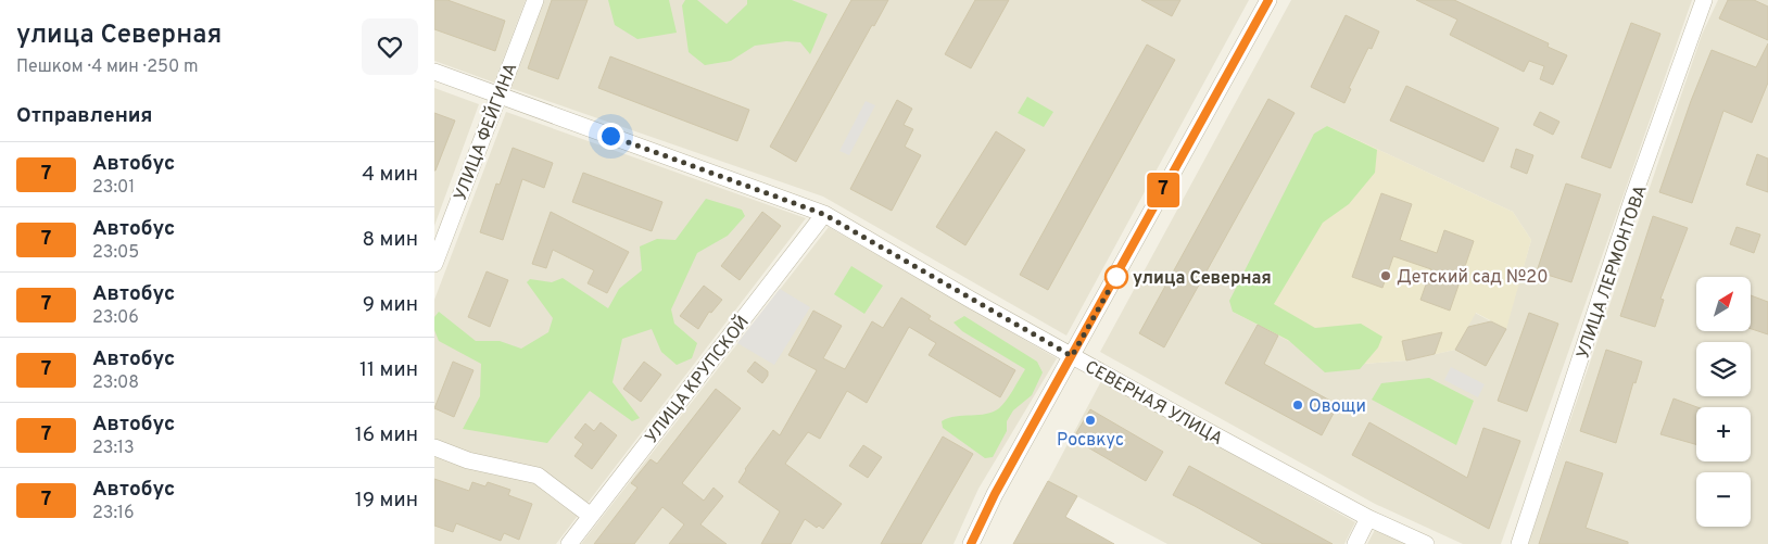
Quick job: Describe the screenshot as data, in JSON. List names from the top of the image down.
{
  "streets": {
    "street": [
      "УЛИЦА ФЕЙГИНА",
      "УЛИЦА ЛЕРМОНТОВА",
      "УЛИЦА КРУПСКОЙ",
      "СЕВЕРНАЯ УЛИЦА"
    ]
  },
  "crossings": [
    ["УЛИЦА ФЕЙГИНА", "СЕВЕРНАЯ УЛИЦА"],
    ["УЛИЦА КРУПСКОЙ", "СЕВЕРНАЯ УЛИЦА"]
  ],
  "places": [
    "Детский сад №20",
    "улица Северная",
    "Овощи",
    "Росвкус"
  ],
  "lines": ["bus line 7"],
  "north": "top right",
  "page": {
    "heading": [
      ["улица Северная", "Пешком · 4 мин · 250 m"],
      "Отправления"
    ],
    "on_map": "7",
    "list": [
      {
        "mark": "7",
        "name": "Автобус",
        "note": "23:01",
        "value": "4 мин"
      },
      {
        "mark": "7",
        "name": "Автобус",
        "note": "23:05",
        "value": "8 мин"
      },
      {
        "mark": "7",
        "name": "Автобус",
        "note": "23:06",
        "value": "9 мин"
      },
      {
        "mark": "7",
        "name": "Автобус",
        "note": "23:08",
        "value": "11 мин"
      },
      {
        "mark": "7",
        "name": "Автобус",
        "note": "23:13",
        "value": "16 мин"
      },
      {
        "mark": "7",
        "name": "Автобус",
        "note": "23:16",
        "value": "19 мин"
      }
    ],
    "map_buttons": ["+", "−"]
  }
}
